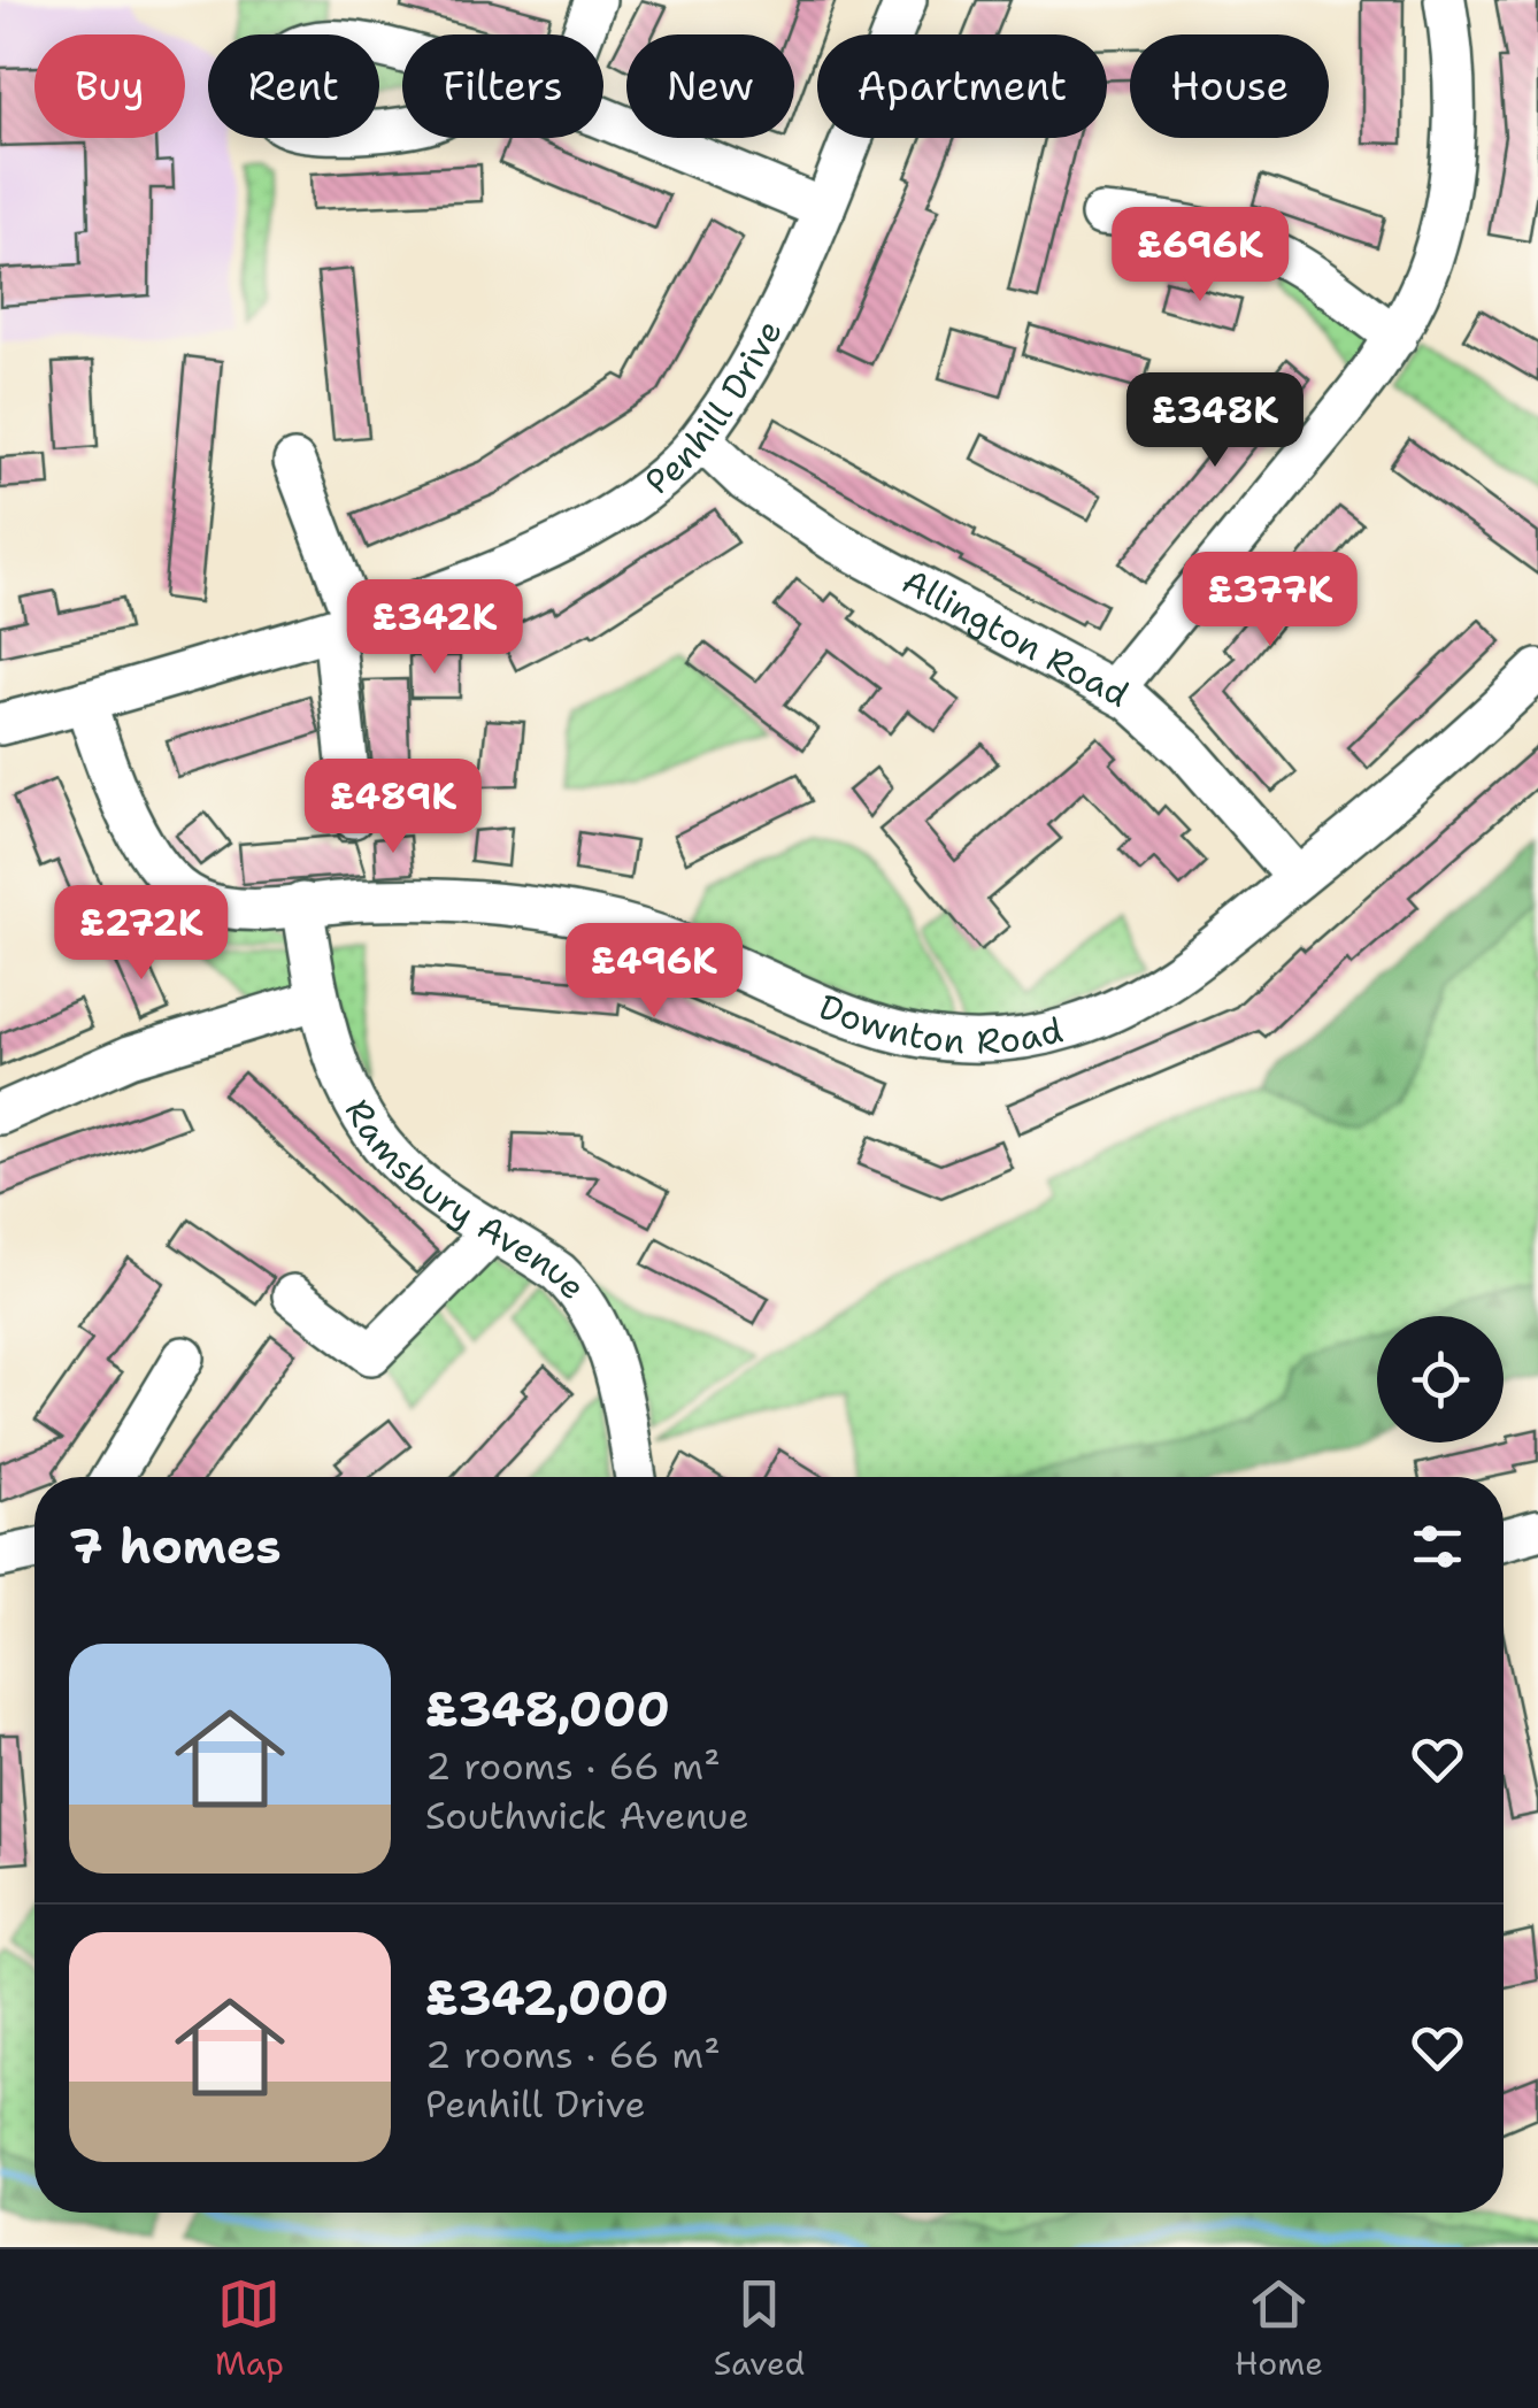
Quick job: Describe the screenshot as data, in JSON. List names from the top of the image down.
{
  "streets": {
    "street": [
      "Penhill Drive",
      "Allington Road",
      "Downton Road",
      "Ramsbury Avenue"
    ]
  },
  "crossings": [
    ["Penhill Drive", "Allington Road"],
    ["Penhill Drive", "Downton Road"],
    ["Allington Road", "Downton Road"],
    ["Downton Road", "Ramsbury Avenue"]
  ],
  "page": {
    "chip": [
      "Buy",
      "Rent",
      "Filters",
      "New",
      "Apartment",
      "House"
    ],
    "price": [
      "£696K",
      "£348K",
      "£377K",
      "£342K",
      "£489K",
      "£272K",
      "£496K"
    ],
    "heading": "7 homes",
    "list": [
      {
        "name": "£348,000",
        "note": "2 rooms · 66 m² · Southwick Avenue"
      },
      {
        "name": "£342,000",
        "note": "2 rooms · 66 m² · Penhill Drive"
      }
    ],
    "tabs": ["Map", "Saved", "Home"]
  }
}
